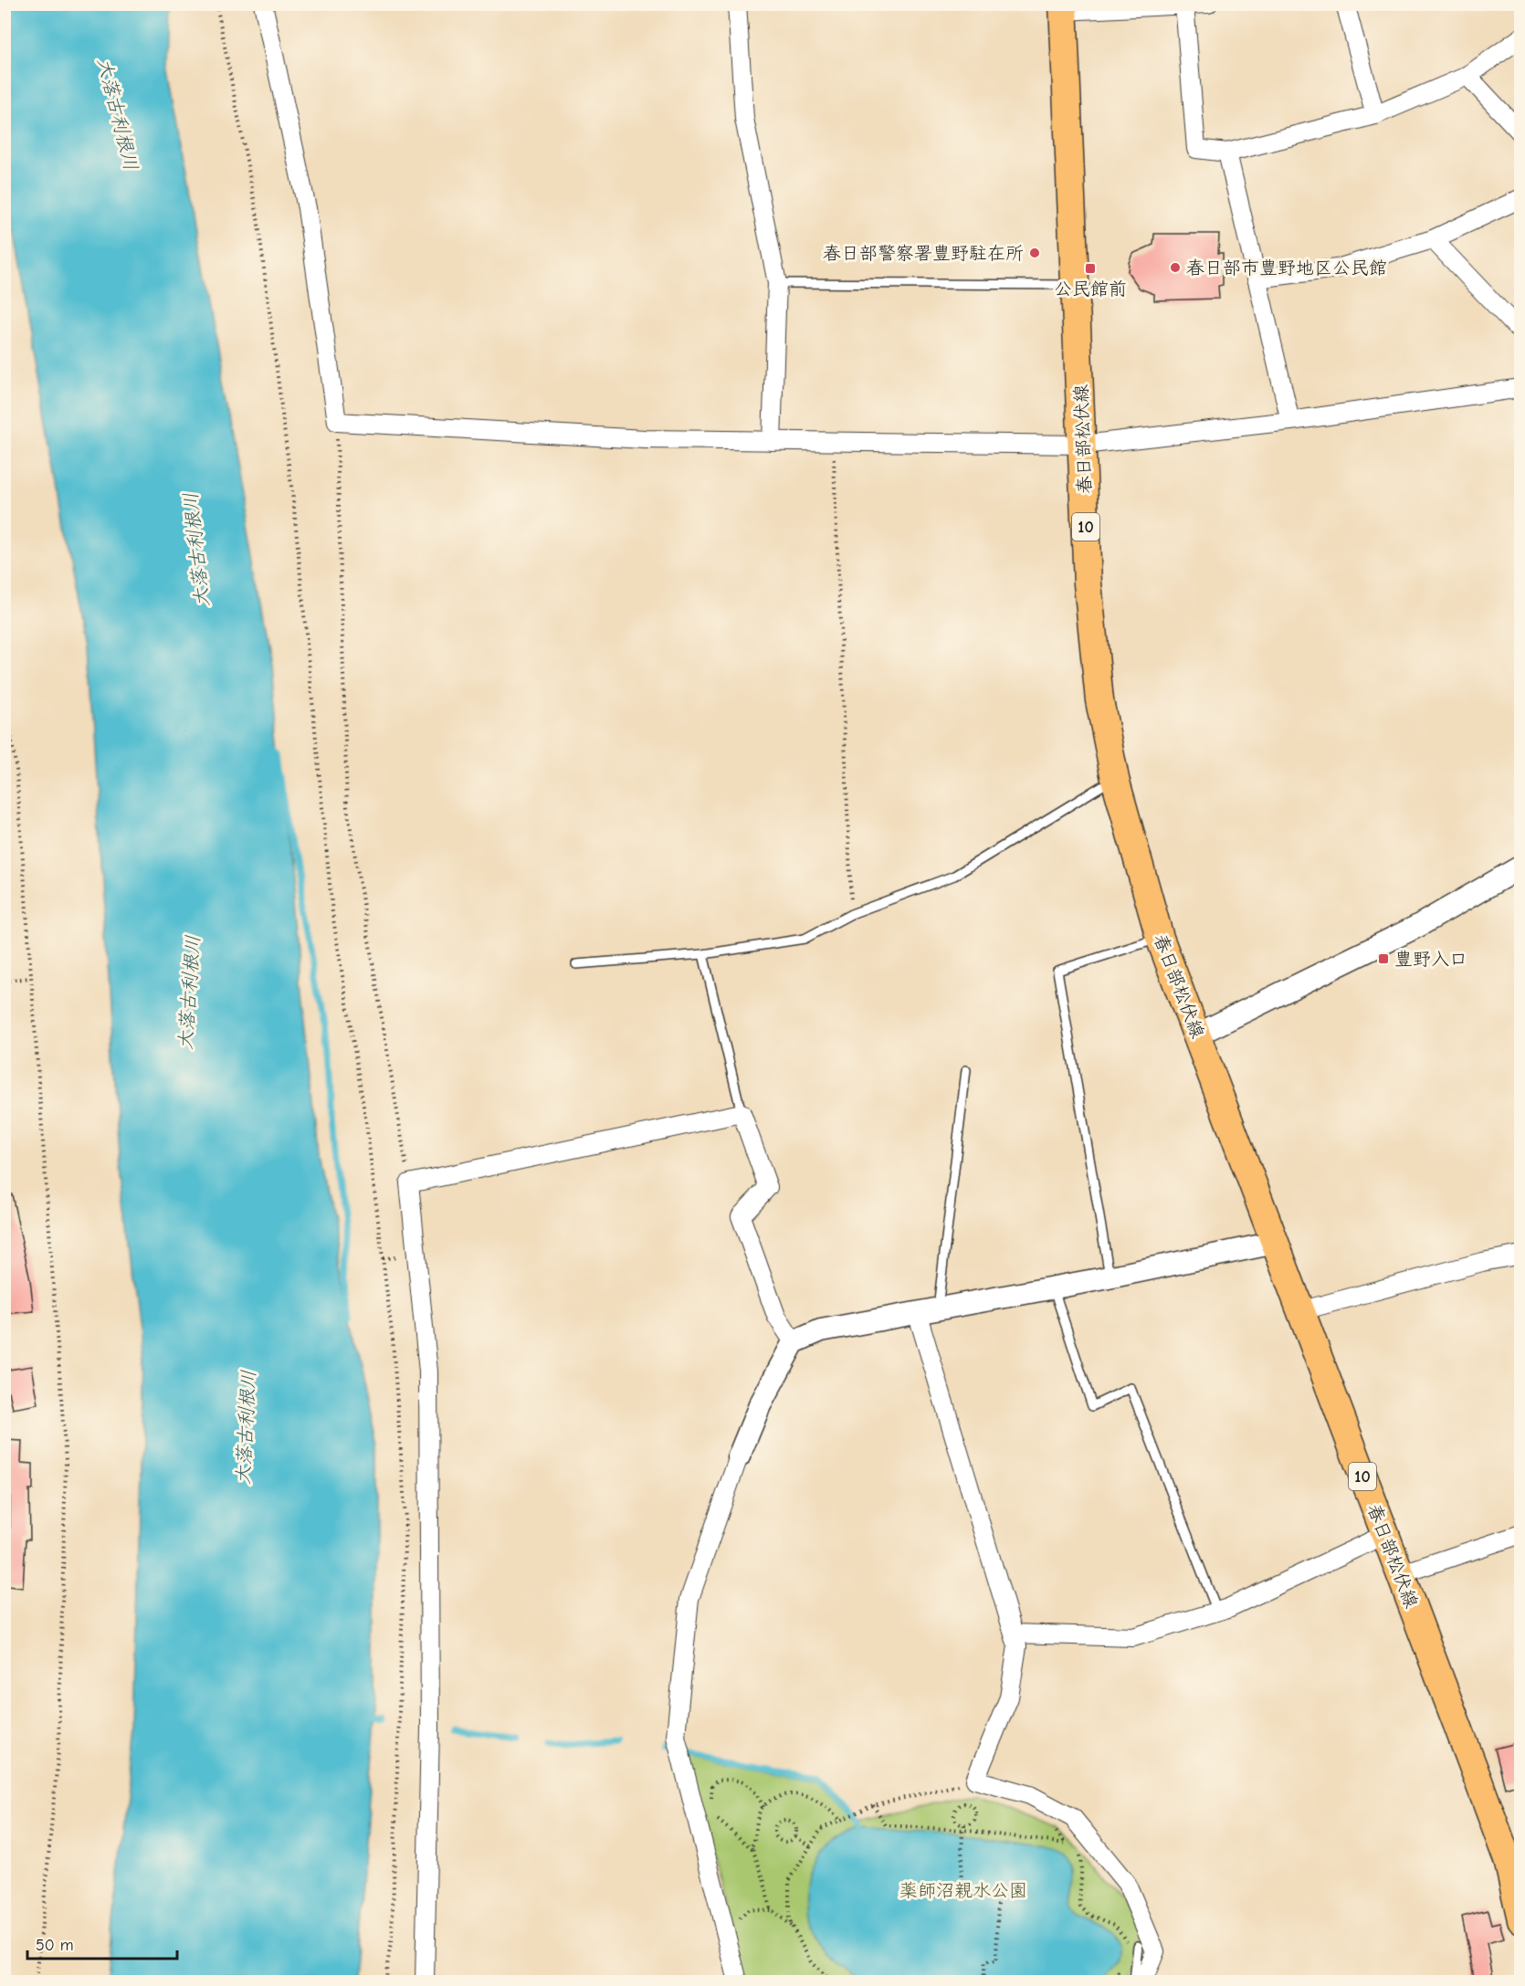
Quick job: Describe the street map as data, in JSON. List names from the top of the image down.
{
  "streets": {
    "main road": ["春日部松伏線", "10"]
  },
  "water": ["大落古利根川"],
  "parks": ["薬師沼親水公園"],
  "places": {
    "other": ["春日部警察署豊野駐在所", "春日部市豊野地区公民館"],
    "transit": ["公民館前", "豊野入口"]
  },
  "scale_bar": "50 m"
}
